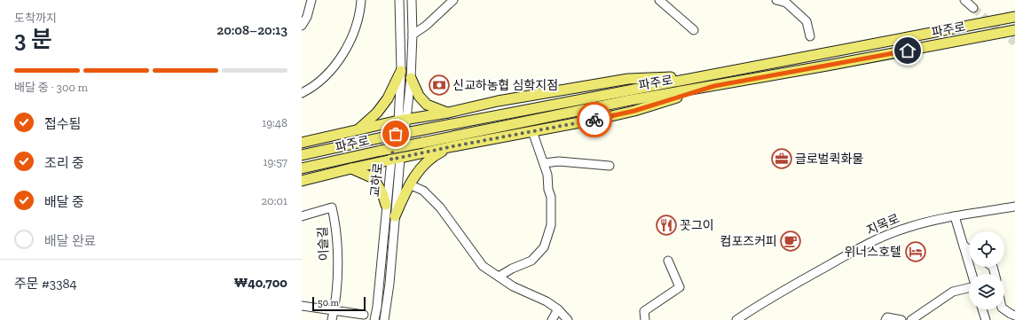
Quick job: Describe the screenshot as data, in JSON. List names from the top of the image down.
{
  "streets": {
    "main road": ["파주로"],
    "street": ["교하로", "지목로", "이슬길"]
  },
  "places": {
    "bank": ["신교하농협 심학지점"],
    "office": ["글로벌퀵화물"],
    "restaurant": ["꼿그이"],
    "cafe": ["컴포즈커피"],
    "hotel": ["위너스호텔"]
  },
  "scale_bar": "50 m",
  "page": {
    "heading": ["3 분", "도착까지", "20:08–20:13"],
    "panel": ["주문 #3384", "₩40,700"],
    "bar": "배달 중 · 300 m",
    "list": [
      ["접수됨", "19:48"],
      ["조리 중", "19:57"],
      ["배달 중", "20:01"],
      "배달 완료"
    ],
    "scale": "50 m"
  }
}
